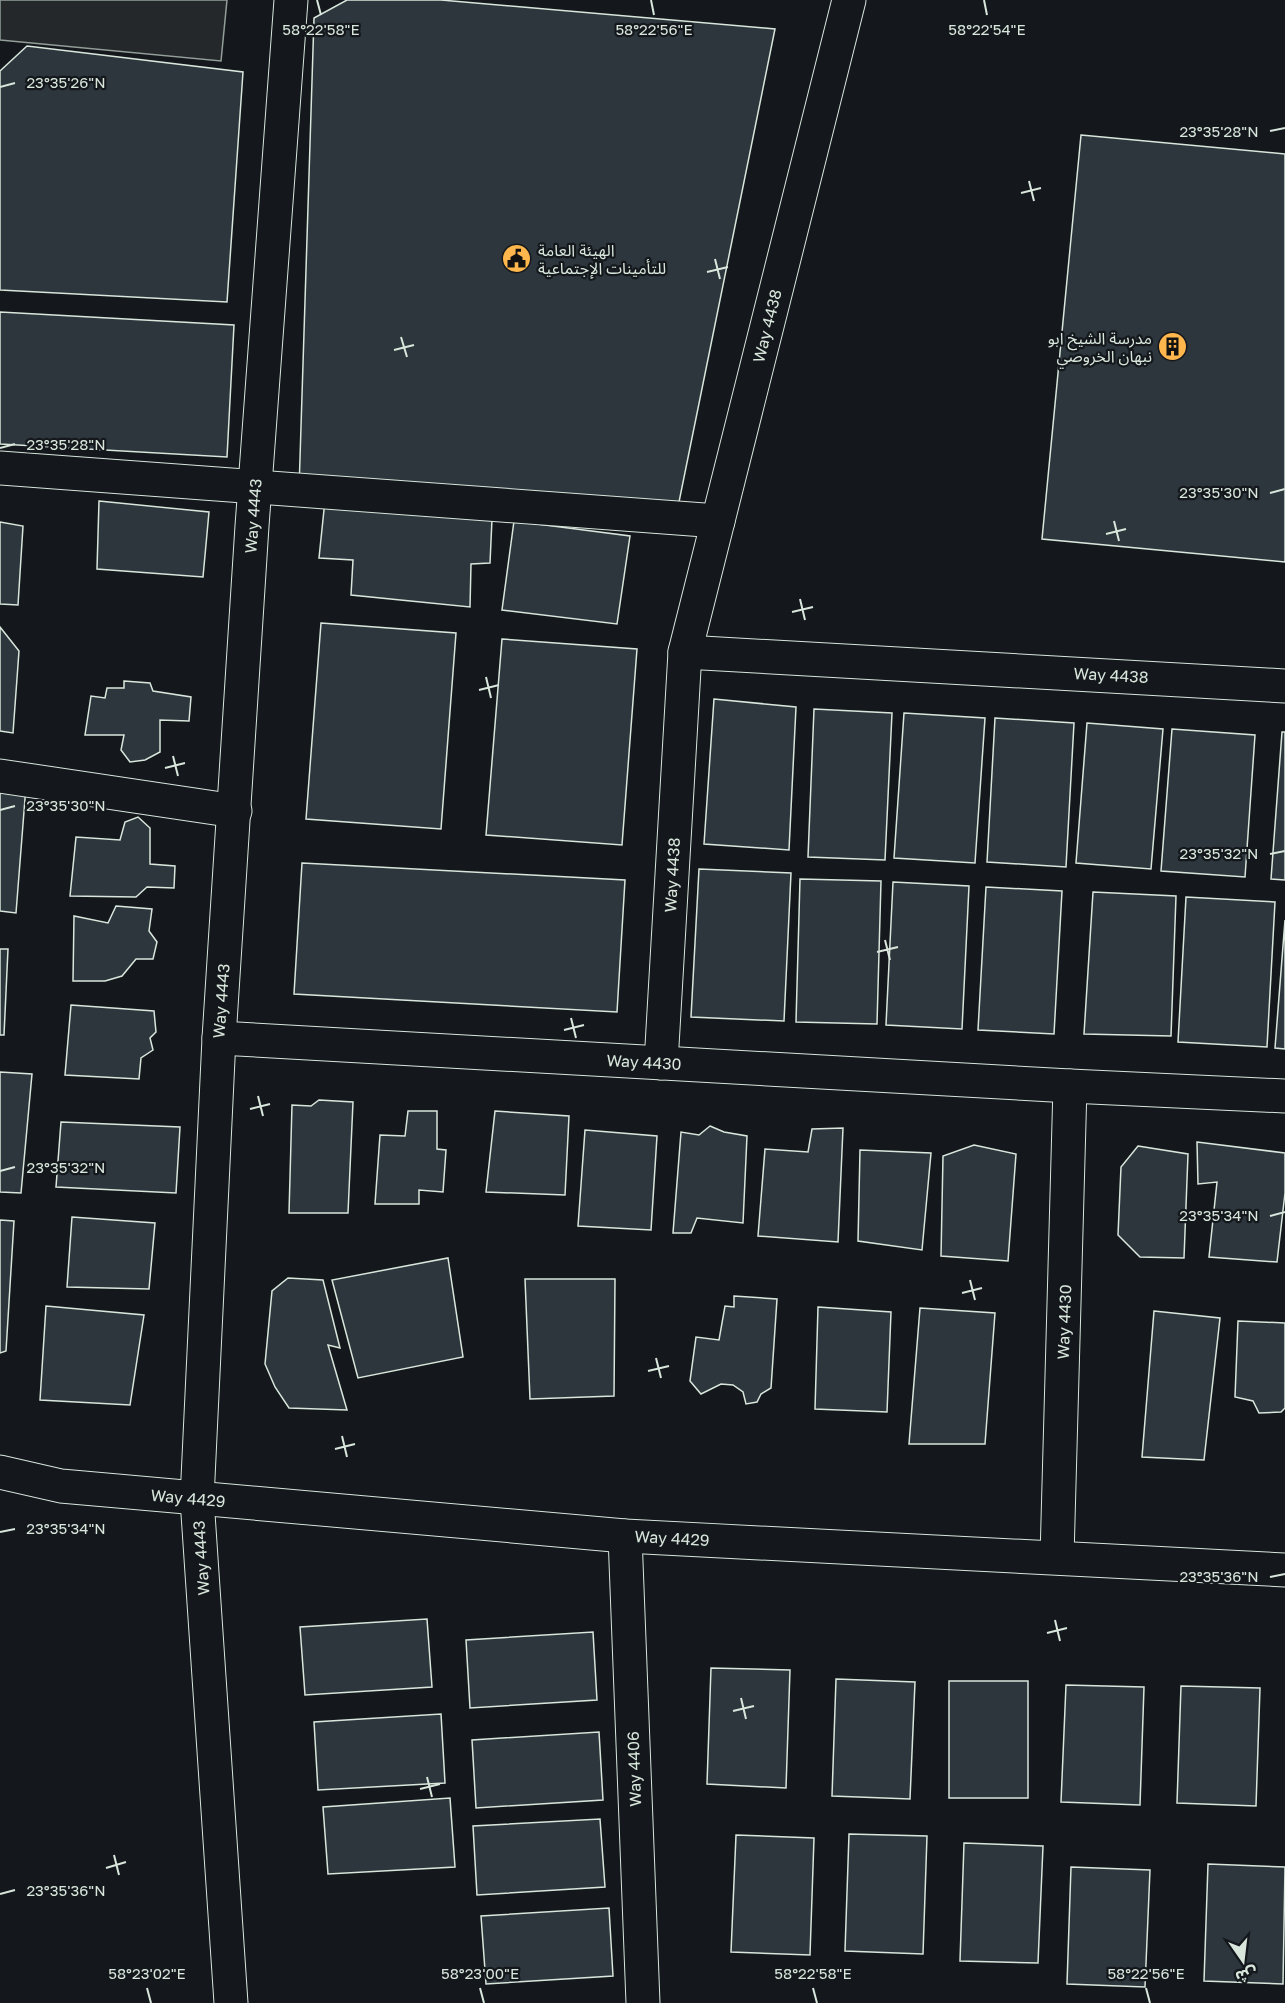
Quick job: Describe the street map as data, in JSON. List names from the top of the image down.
{
  "streets": {
    "street": [
      "Way 4438",
      "Way 4443",
      "Way 4430",
      "Way 4429",
      "Way 4406"
    ]
  },
  "crossings": [
    ["Way 4438", "Way 4430"],
    ["Way 4443", "Way 4430"],
    ["Way 4443", "Way 4429"],
    ["Way 4430", "Way 4429"],
    ["Way 4429", "Way 4406"]
  ],
  "places": {
    "public building": ["الهيئة العامة للتأمينات الإجتماعية"],
    "building": ["مدرسة الشيخ ابو نبهان الخروصي"]
  },
  "north": "bottom",
  "coordinates": [
    "58°22'54\"E",
    "58°22'58\"E",
    "58°22'56\"E",
    "23°35'26\"N",
    "23°35'28\"N",
    "23°35'30\"N",
    "23°35'32\"N",
    "23°35'34\"N",
    "23°35'36\"N",
    "58°23'02\"E",
    "58°23'00\"E"
  ]
}
